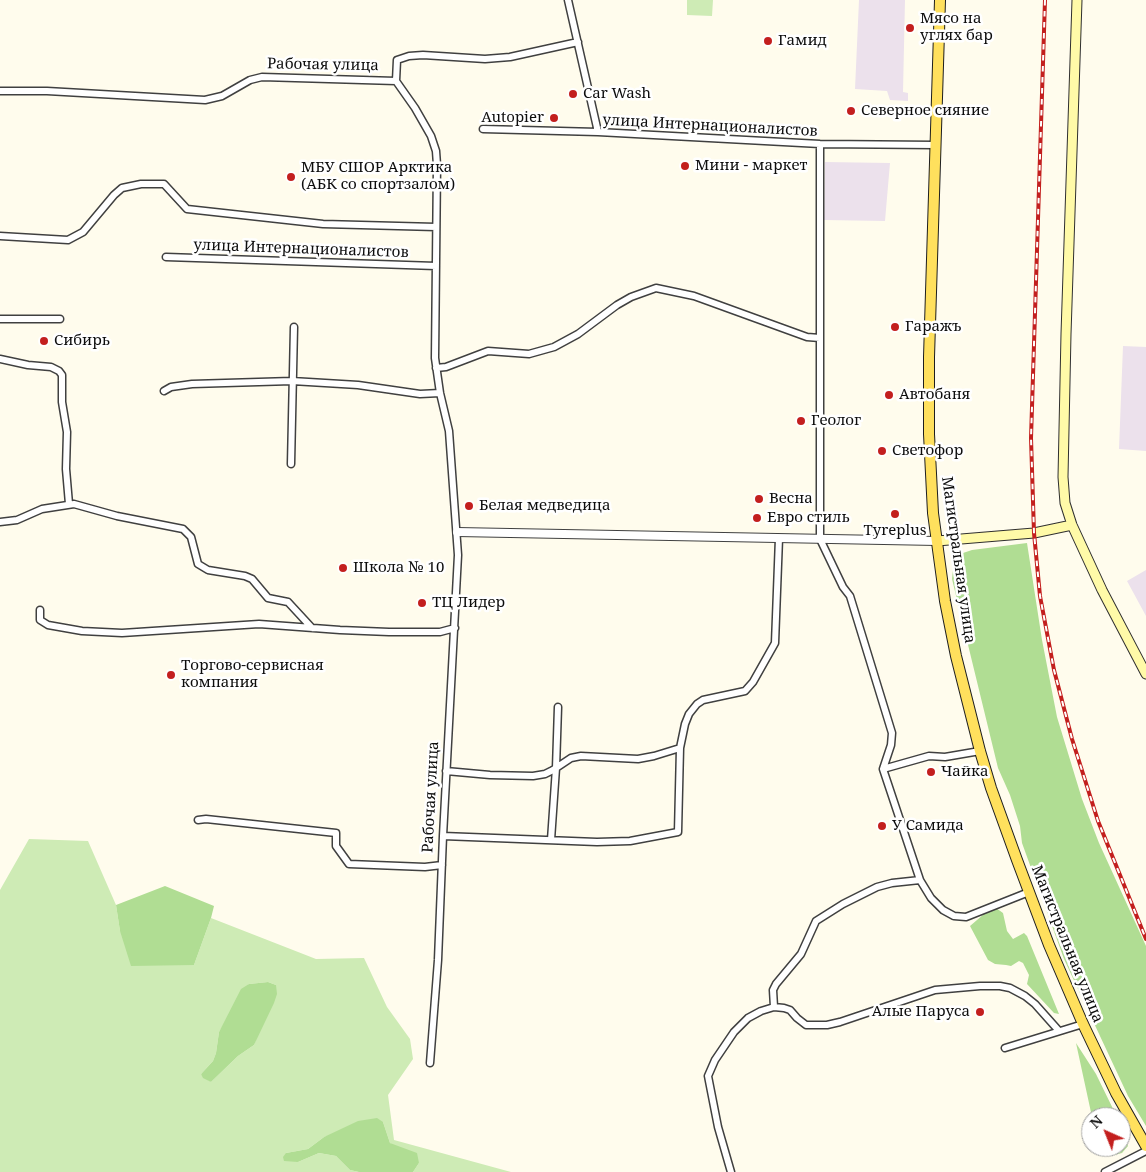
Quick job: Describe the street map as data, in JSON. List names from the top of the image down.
{
  "streets": {
    "main road": ["Магистральная улица"],
    "street": ["Рабочая улица", "улица Интернационалистов"]
  },
  "crossings": [
    ["Рабочая улица", "улица Интернационалистов"],
    ["улица Интернационалистов", "Магистральная улица"]
  ],
  "places": [
    "Мясо на углях бар",
    "Гамид",
    "Car Wash",
    "Северное сияние",
    "Autopier",
    "Мини - маркет",
    "МБУ СШОР Арктика (АБК со спортзалом)",
    "Гаражъ",
    "Сибирь",
    "Автобаня",
    "Геолог",
    "Светофор",
    "Весна",
    "Белая медведица",
    "Tyreplus",
    "Евро стиль",
    "Школа № 10",
    "ТЦ Лидер",
    "Торгово-сервисная компания",
    "Чайка",
    "У Самида",
    "Алые Паруса"
  ],
  "north": "top left"
}
